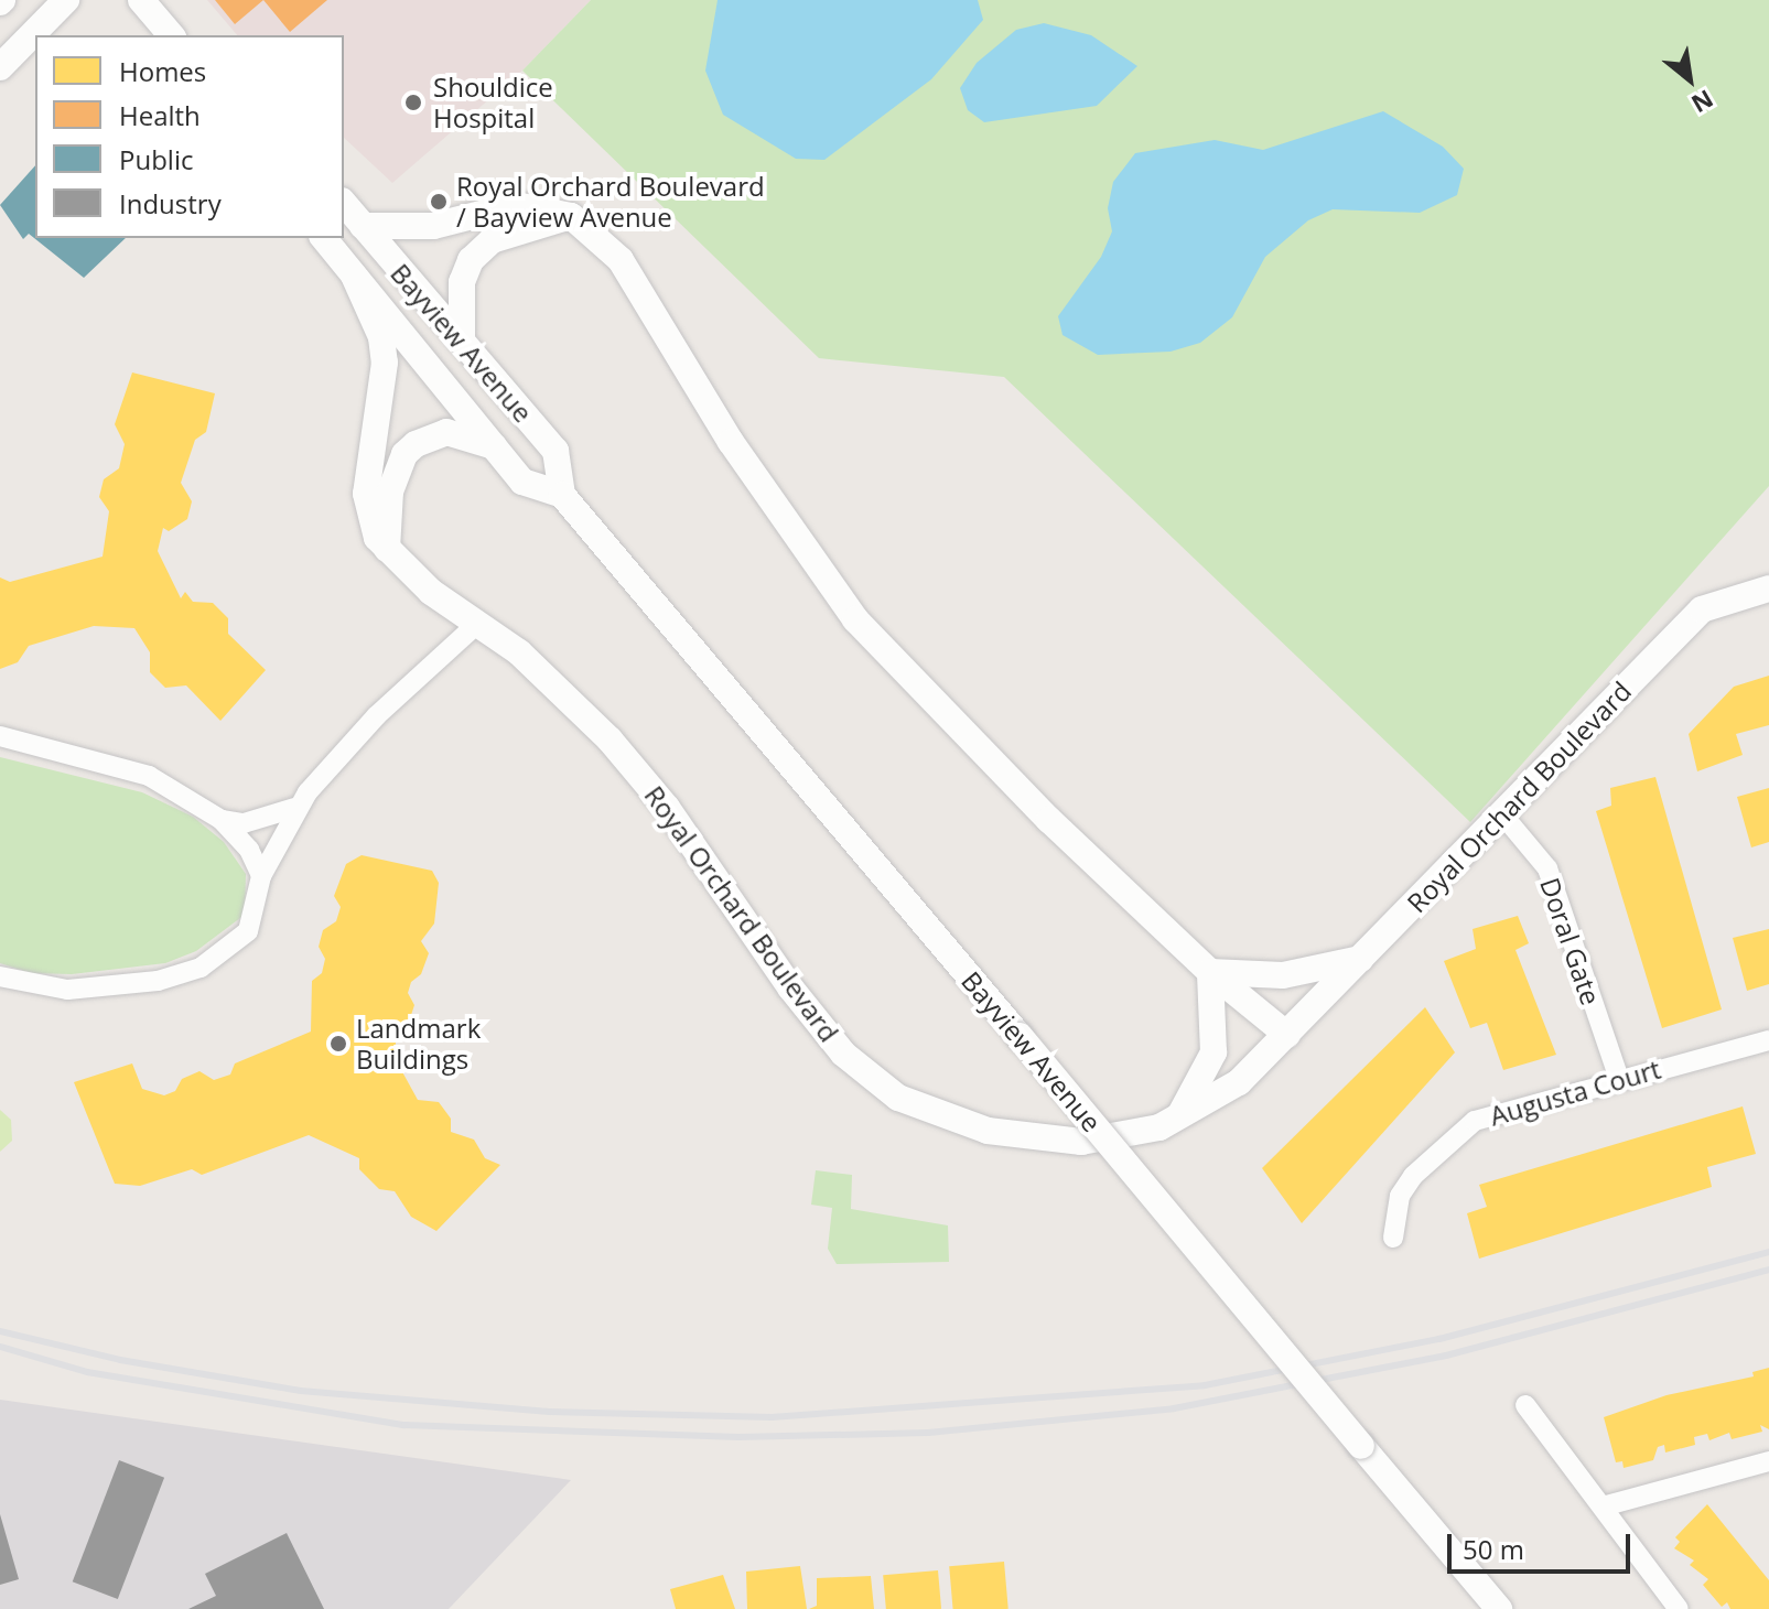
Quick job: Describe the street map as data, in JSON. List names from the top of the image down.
{
  "streets": {
    "street": [
      "Bayview Avenue",
      "Royal Orchard Boulevard",
      "Doral Gate",
      "Augusta Court"
    ]
  },
  "crossings": [
    ["Royal Orchard Boulevard", "Doral Gate"],
    ["Doral Gate", "Augusta Court"]
  ],
  "places": ["Shouldice Hospital", "Royal Orchard Boulevard / Bayview Avenue", "Landmark Buildings"],
  "legend": [
    "Homes",
    "Health",
    "Public",
    "Industry"
  ],
  "scale_bar": "50 m",
  "north": "bottom right"
}
